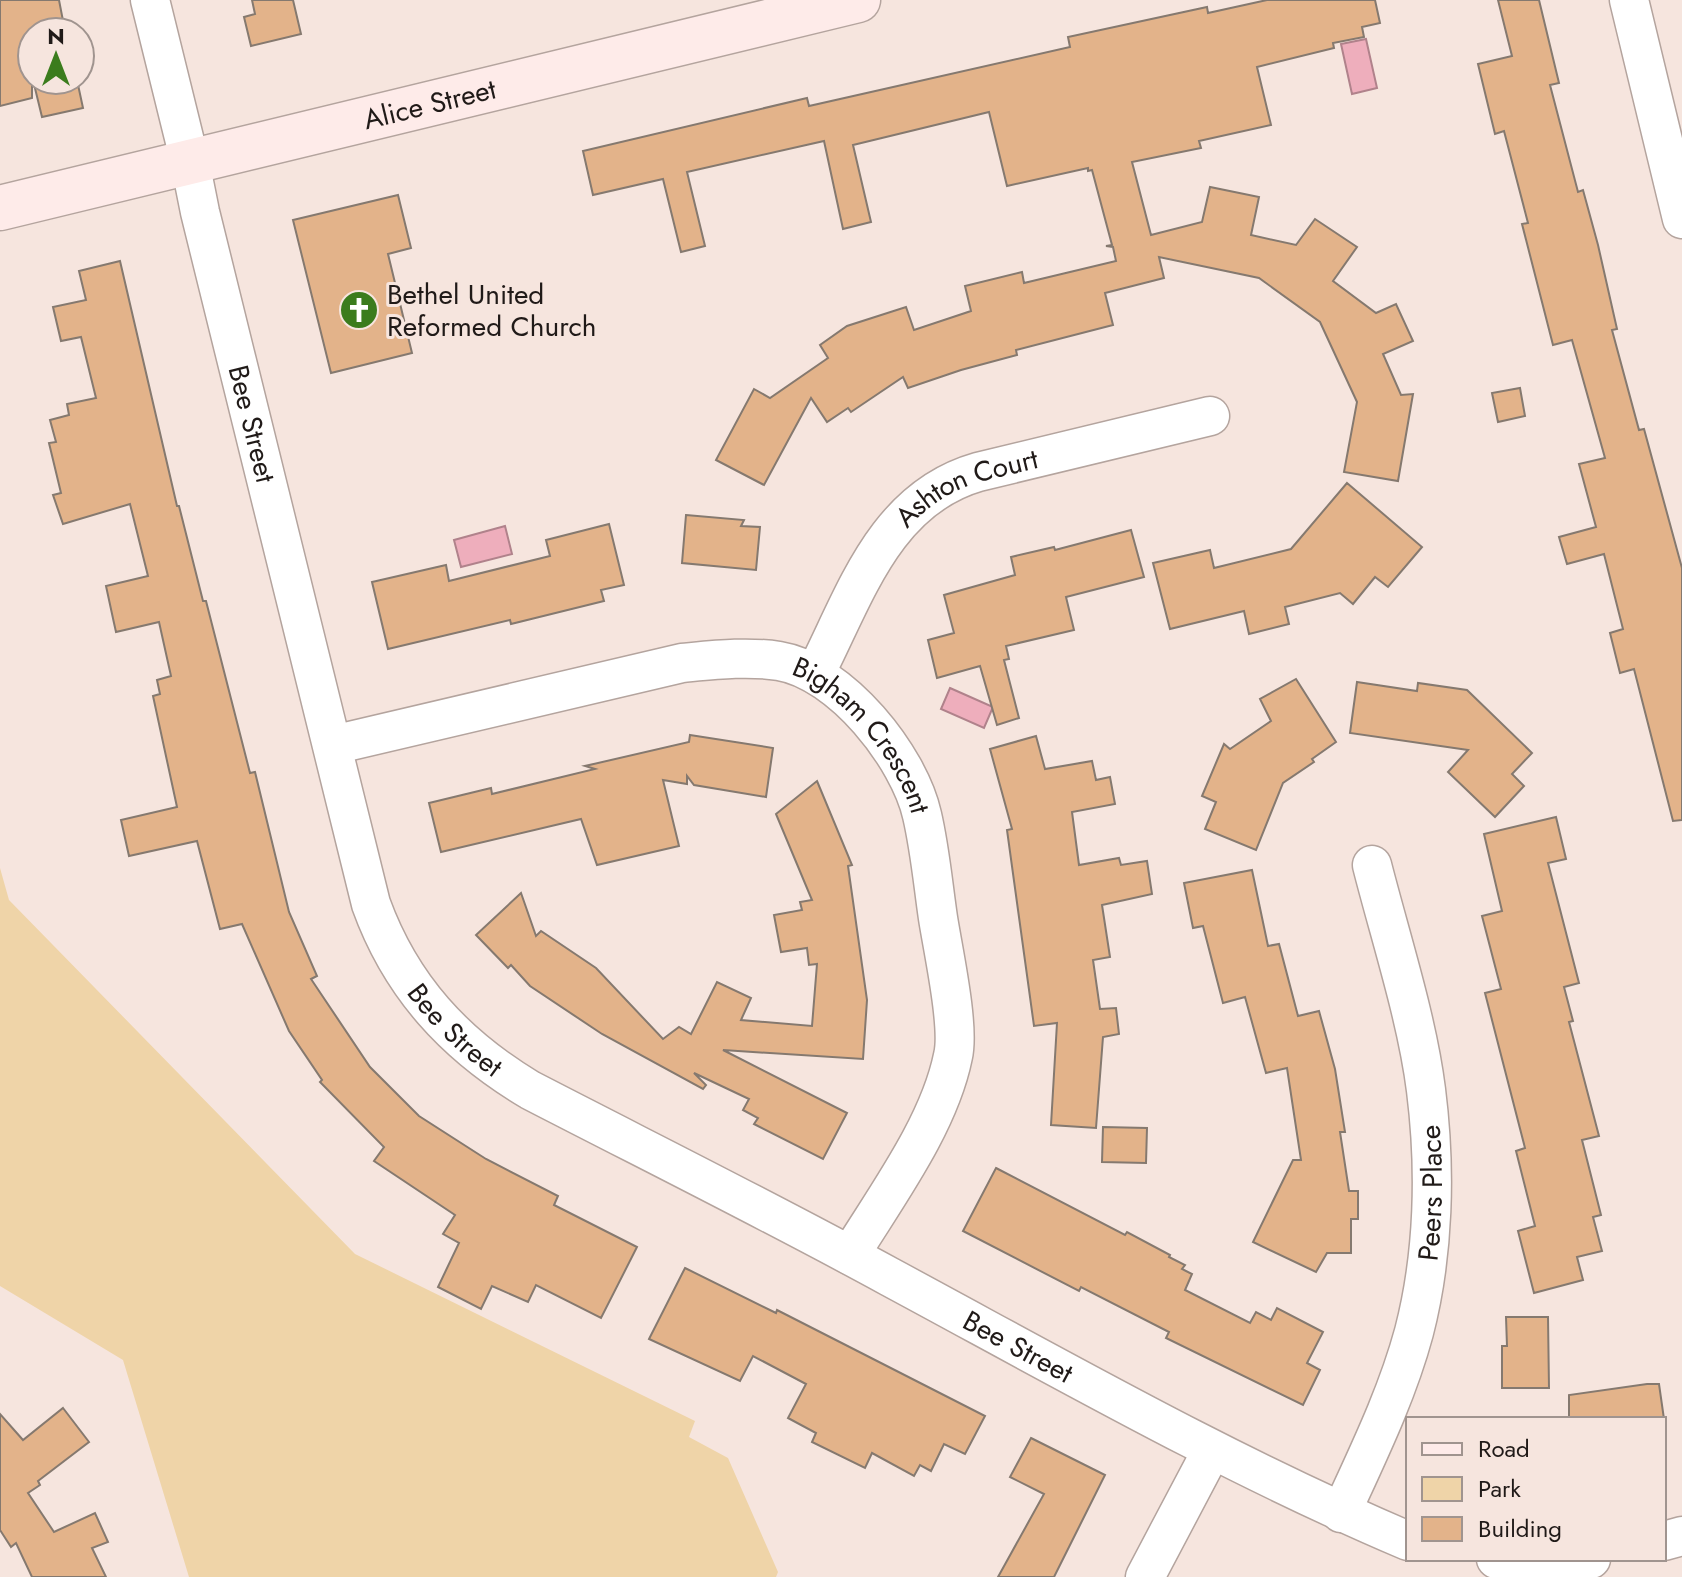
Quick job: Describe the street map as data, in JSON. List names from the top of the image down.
{
  "streets": {
    "street": [
      "Alice Street",
      "Bee Street",
      "Ashton Court",
      "Bigham Crescent",
      "Peers Place"
    ]
  },
  "crossings": [
    ["Alice Street", "Bee Street"],
    ["Bee Street", "Bigham Crescent"],
    ["Bee Street", "Peers Place"],
    ["Ashton Court", "Bigham Crescent"]
  ],
  "places": {
    "church": ["Bethel United Reformed Church"]
  },
  "legend": ["Road", "Park", "Building"],
  "north": "top"
}
